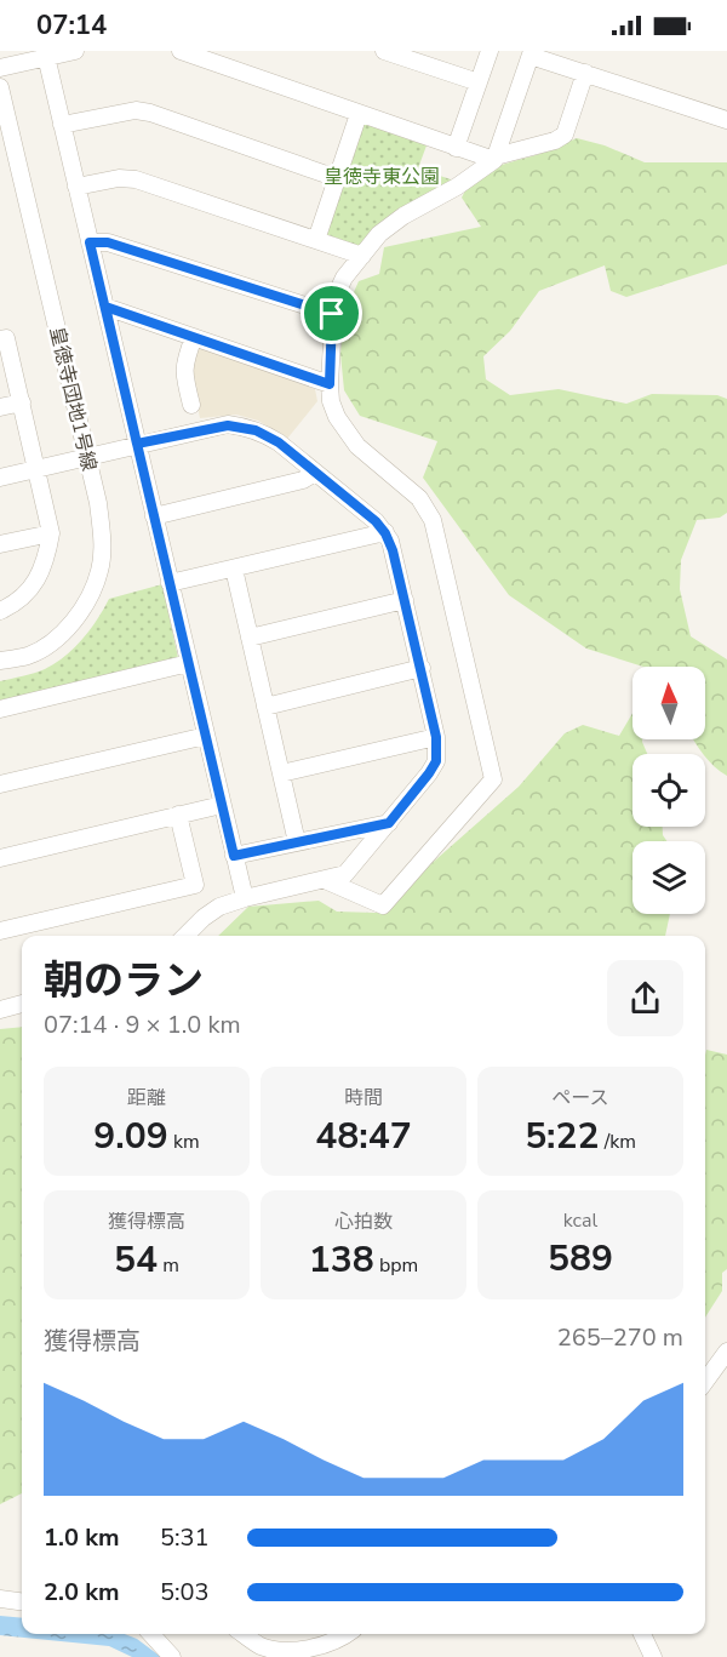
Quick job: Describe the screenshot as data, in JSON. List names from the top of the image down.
{
  "streets": {
    "street": ["皇徳寺団地1号線"]
  },
  "parks": ["皇徳寺東公園"],
  "north": "top",
  "page": {
    "status": "07:14",
    "heading": ["朝のラン", "07:14 · 9 × 1.0 km"],
    "stats": [
      ["距離", "9.09 km"],
      ["時間", "48:47"],
      ["ペース", "5:22 /km"],
      ["獲得標高", "54 m"],
      ["心拍数", "138 bpm"],
      ["kcal", "589"]
    ],
    "chart": ["獲得標高", "265–270 m"],
    "list": [
      {
        "name": "1.0 km",
        "note": "5:31"
      },
      {
        "name": "2.0 km",
        "note": "5:03"
      }
    ]
  }
}
